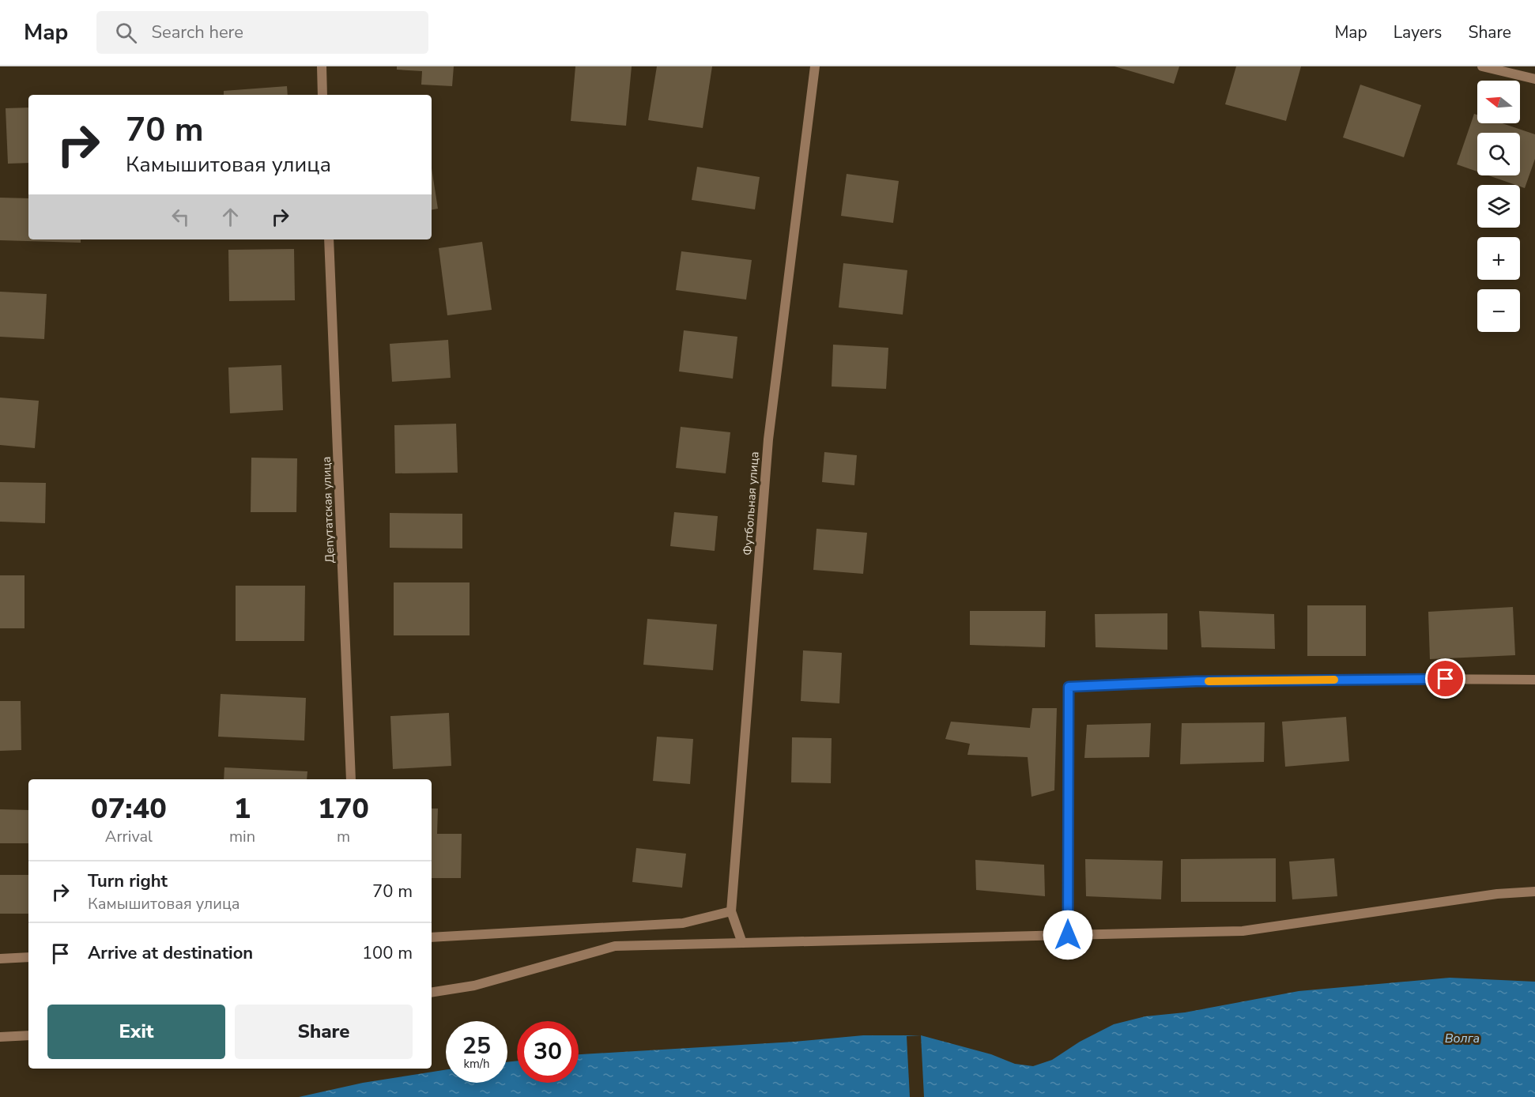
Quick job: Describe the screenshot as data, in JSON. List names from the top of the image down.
{
  "streets": {
    "street": ["Футбольная улица", "Депутатская улица"]
  },
  "water": ["Волга"],
  "north": "left",
  "page": {
    "header": "Map",
    "search": "Search here",
    "nav": ["Map", "Layers", "Share"],
    "map_buttons": ["+", "−"],
    "turn": ["70 m", "Камышитовая улица"],
    "eta": [
      "07:40",
      "Arrival",
      "1",
      "min",
      "170",
      "m"
    ],
    "list": [
      {
        "name": "Turn right",
        "note": "Камышитовая улица",
        "value": "70 m"
      },
      {
        "name": "Arrive at destination",
        "value": "100 m"
      }
    ],
    "buttons": ["Exit", "Share"],
    "speed": "25 km/h",
    "limit": "30"
  }
}
